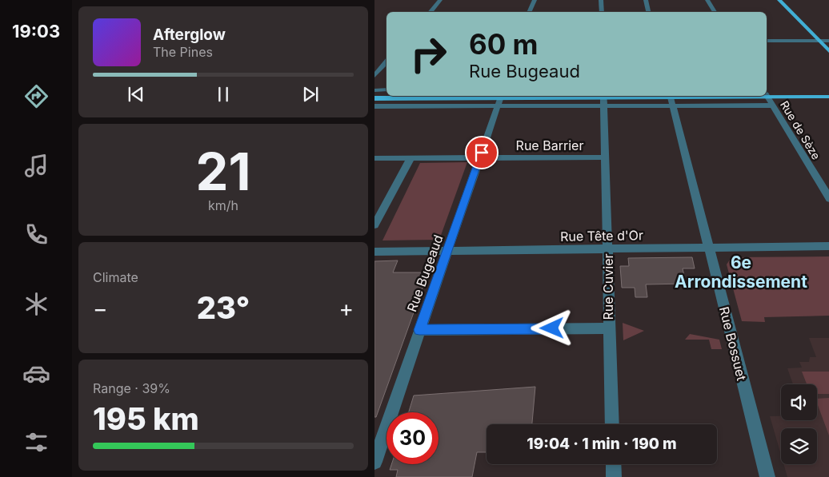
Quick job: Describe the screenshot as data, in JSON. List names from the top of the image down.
{
  "streets": {
    "street": [
      "Rue de Sèze",
      "Rue Barrier",
      "Rue Tête d'Or",
      "Rue Bugeaud",
      "Rue Cuvier",
      "Rue Bossuet"
    ]
  },
  "crossings": [
    ["Rue Barrier", "Rue Bugeaud"],
    ["Rue Barrier", "Rue Cuvier"],
    ["Rue Tête d'Or", "Rue Bugeaud"],
    ["Rue Tête d'Or", "Rue Cuvier"],
    ["Rue Tête d'Or", "Rue Bossuet"]
  ],
  "districts": ["6e Arrondissement"],
  "page": {
    "tabs": "19:03",
    "turn": ["60 m", "Rue Bugeaud"],
    "song": ["Afterglow", "The Pines"],
    "tile": [
      ["21", "km/h"],
      "Climate",
      ["Range · 39%", "195 km"]
    ],
    "heat": ["−", "23°", "+"],
    "limit": "30",
    "trip": "19:04 · 1 min · 190 m"
  }
}
